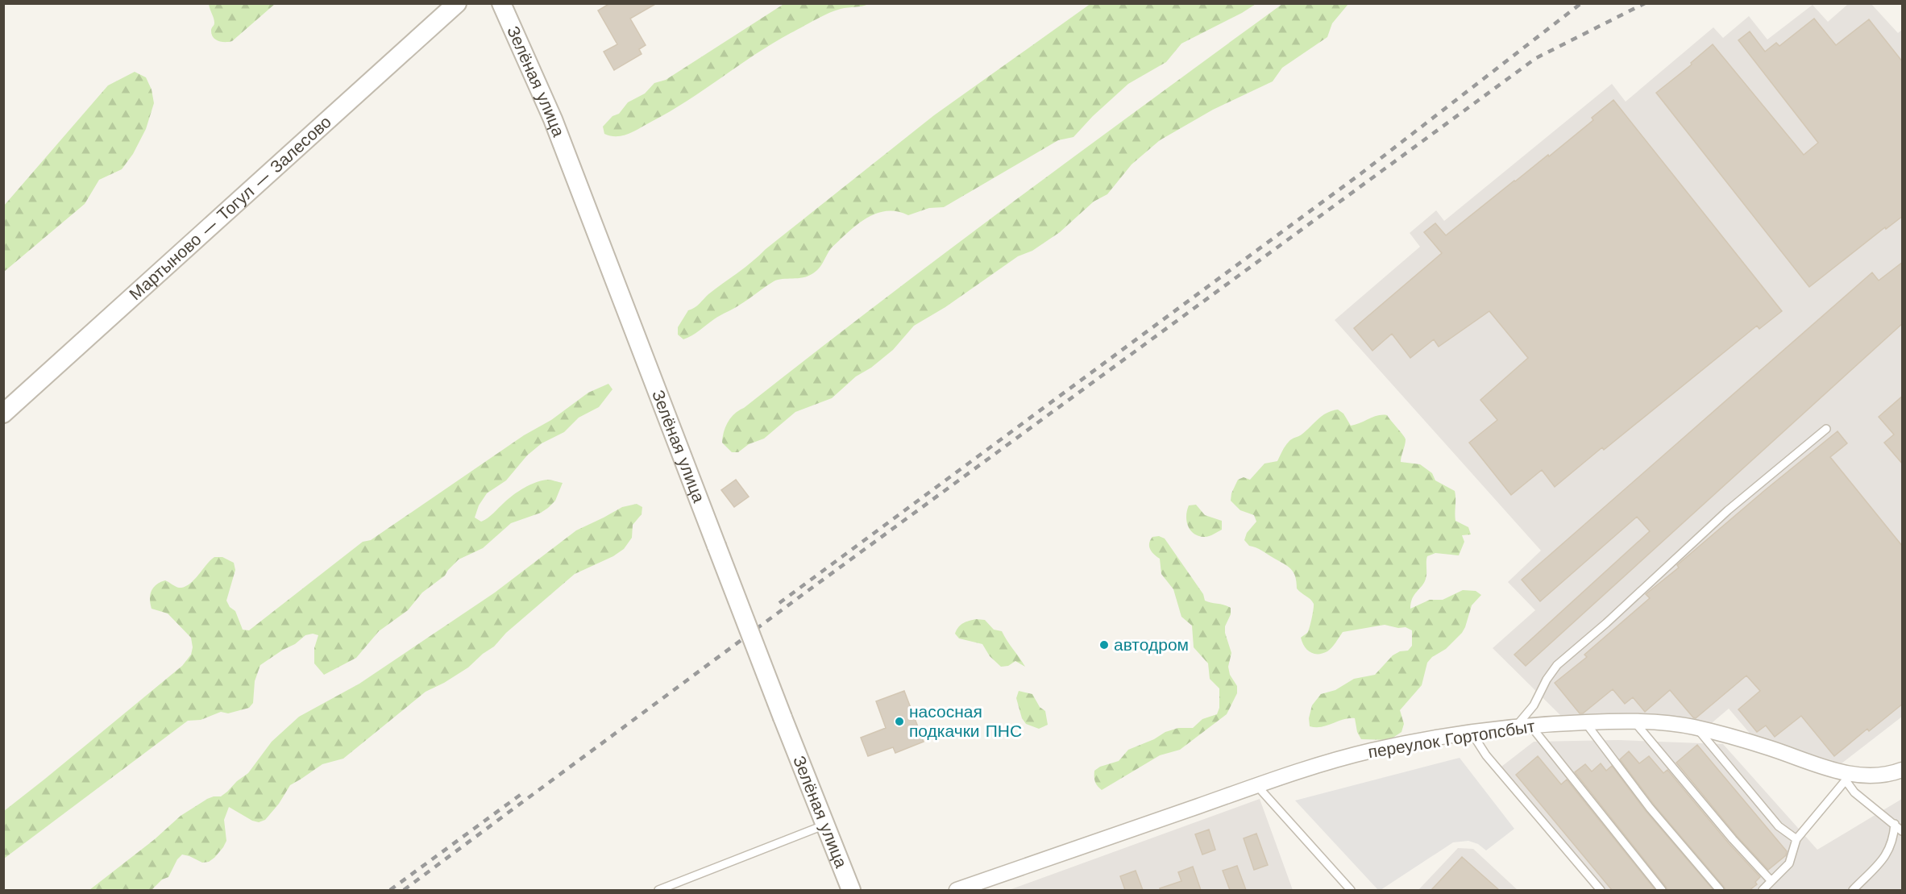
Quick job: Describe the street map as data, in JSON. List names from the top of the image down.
{
  "streets": {
    "street": ["Зелёная улица", "Мартыново — Тогул — Залесово", "переулок Гортопсбыт"]
  },
  "places": ["автодром", "насосная подкачки ПНС"]
}
